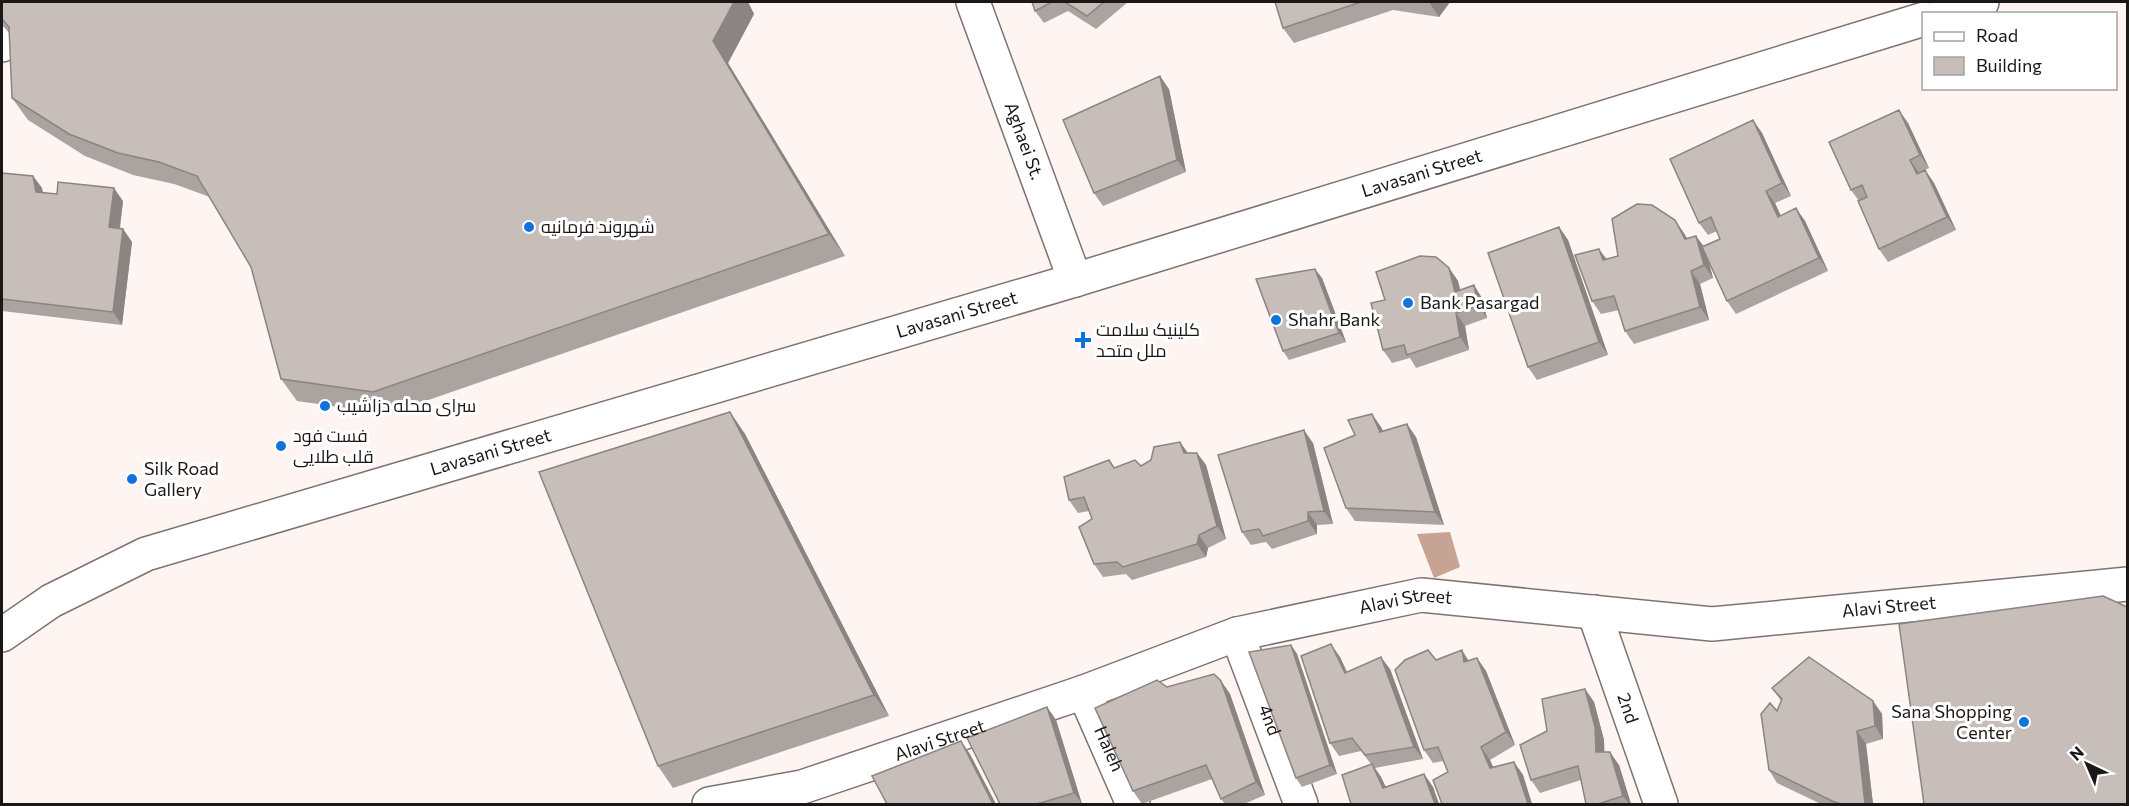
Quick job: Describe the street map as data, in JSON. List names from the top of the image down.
{
  "streets": {
    "street": [
      "Aghaei St.",
      "Lavasani Street",
      "Alavi Street",
      "2nd",
      "4nd",
      "Haleh"
    ]
  },
  "crossings": [
    ["Aghaei St.", "Lavasani Street"],
    ["Alavi Street", "2nd"],
    ["Alavi Street", "4nd"],
    ["Alavi Street", "Haleh"]
  ],
  "places": {
    "other": [
      "شهروند فرمانیه",
      "Bank Pasargad",
      "Shahr Bank",
      "سرای محله دزاشیب",
      "فست فود قلب طلایی",
      "Silk Road Gallery",
      "Sana Shopping Center"
    ],
    "health": ["کلینیک سلامت ملل متحد"]
  },
  "legend": ["Road", "Building"],
  "north": "top left"
}
